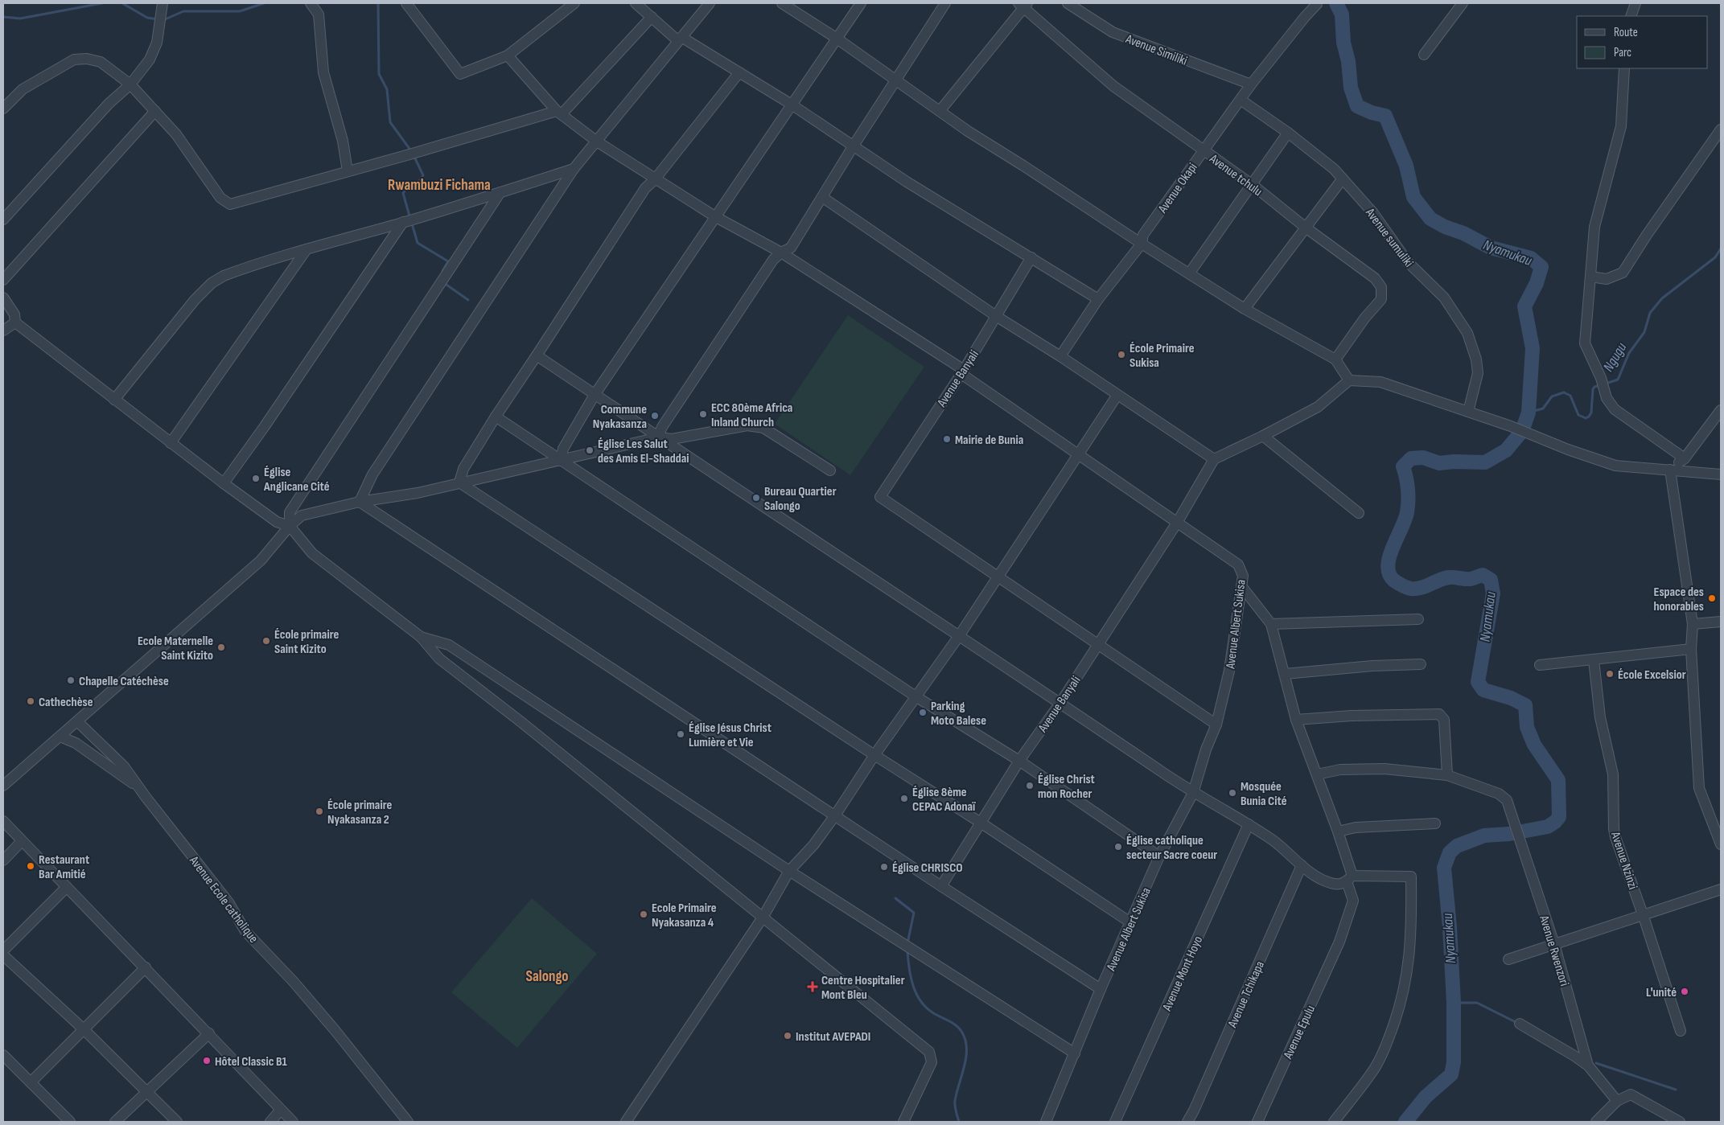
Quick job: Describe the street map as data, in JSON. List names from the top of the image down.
{
  "streets": {
    "street": [
      "Avenue Similiki",
      "Avenue tchulu",
      "Avenue Okapi",
      "Avenue sumuliki",
      "Avenue Banyali",
      "Avenue Albert Sukisa",
      "Avenue Nzinzi",
      "Avenue Ecole catholique",
      "Avenue Rwenzori",
      "Avenue Mont Hoyo",
      "Avenue Tchikapa",
      "Avenue Epulu"
    ]
  },
  "crossings": [
    ["Avenue Similiki", "Avenue Okapi"],
    ["Avenue tchulu", "Avenue Okapi"],
    ["Avenue Okapi", "Avenue sumuliki"],
    ["Avenue Banyali", "Avenue Albert Sukisa"],
    ["Avenue Rwenzori", "Avenue Epulu"]
  ],
  "districts": ["Rwambuzi Fichama", "Salongo"],
  "water": ["Nyamukau", "Ngugu"],
  "places": {
    "other": [
      "École Primaire Sukisa",
      "ECC 80ème Africa Inland Church",
      "Commune Nyakasanza",
      "Mairie de Bunia",
      "Église Les Salut des Amis El-Shaddai",
      "Église Anglicane Cité",
      "Bureau Quartier Salongo",
      "Espace des honorables",
      "École primaire Saint Kizito",
      "Ecole Maternelle Saint Kizito",
      "École Excelsior",
      "Chapelle Catéchèse",
      "Cathechèse",
      "Parking Moto Balese",
      "Église Jésus Christ Lumière et Vie",
      "Église Christ mon Rocher",
      "Mosquée Bunia Cité",
      "Église 8ème CEPAC Adonaï",
      "École primaire Nyakasanza 2",
      "Église catholique secteur Sacre coeur",
      "Restaurant Bar Amitié",
      "Église CHRISCO",
      "Ecole Primaire Nyakasanza 4",
      "L'unité",
      "Institut AVEPADI",
      "Hôtel Classic B1"
    ],
    "health": ["Centre Hospitalier Mont Bleu"]
  },
  "legend": ["Route", "Parc"]
}
